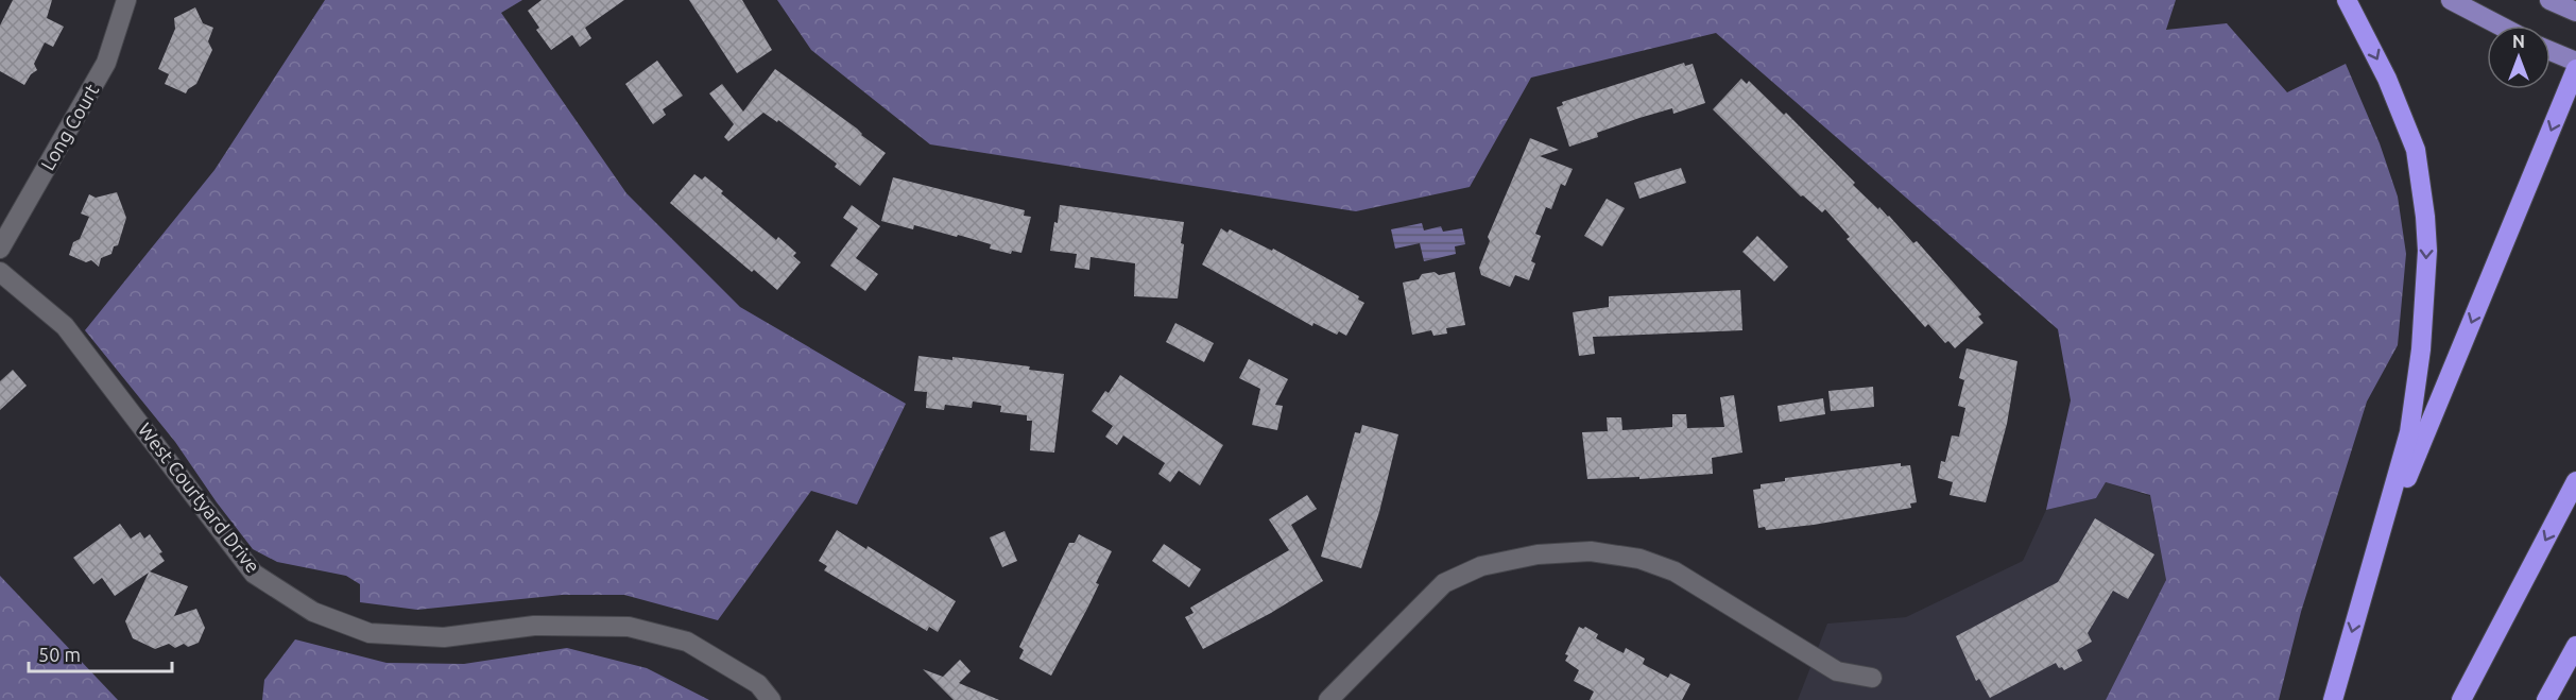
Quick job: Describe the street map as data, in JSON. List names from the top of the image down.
{
  "streets": {
    "street": ["Long Court", "West Courtyard Drive"]
  },
  "scale_bar": "50 m",
  "north": "top"
}
